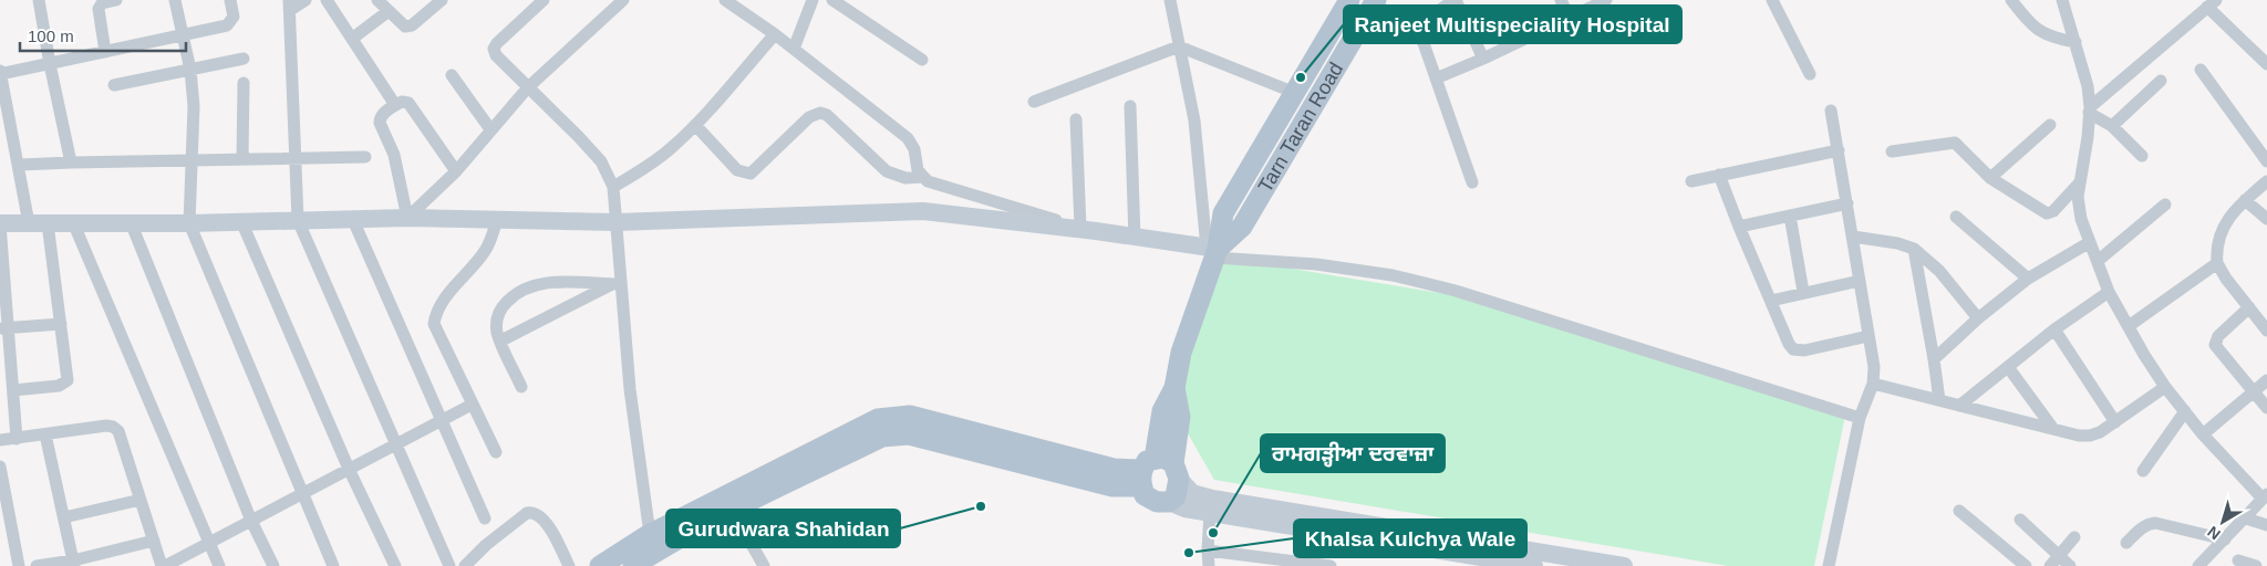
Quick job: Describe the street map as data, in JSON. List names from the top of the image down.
{
  "streets": {
    "main road": ["Tarn Taran Road"]
  },
  "places": [
    "Ranjeet Multispeciality Hospital",
    "Gurudwara Shahidan",
    "ਰਾਮਗੜ੍ਹੀਆ ਦਰਵਾਜ਼ਾ",
    "Khalsa Kulchya Wale"
  ],
  "scale_bar": "100 m",
  "north": "bottom left"
}
